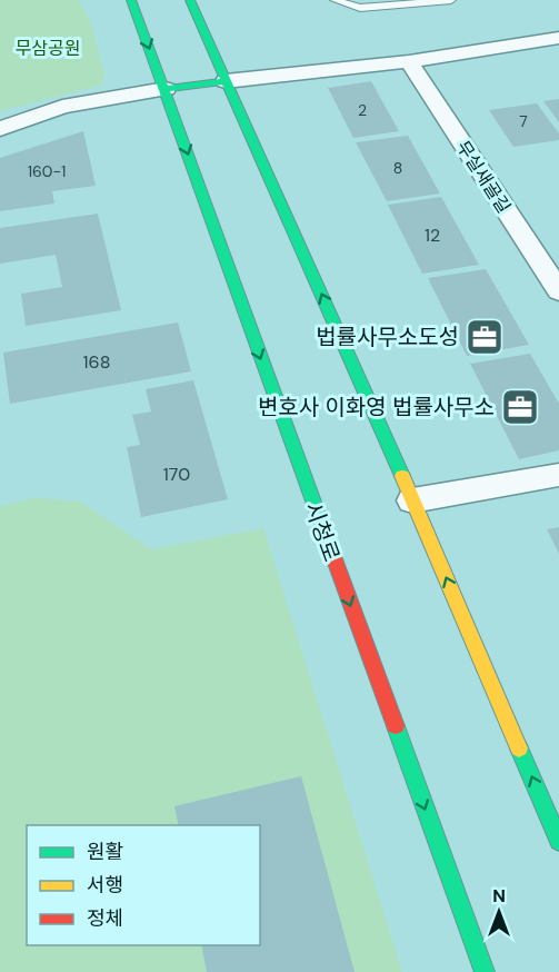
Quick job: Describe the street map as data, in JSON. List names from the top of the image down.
{
  "streets": {
    "street": ["무실새골길", "시청로"]
  },
  "parks": ["무삼공원"],
  "places": {
    "office": ["법률사무소도성", "변호사 이화영 법률사무소"]
  },
  "house_numbers": [
    "2",
    "7",
    "8",
    "160-1",
    "12",
    "168",
    "170"
  ],
  "legend": ["원활", "서행", "정체"],
  "north": "top"
}
